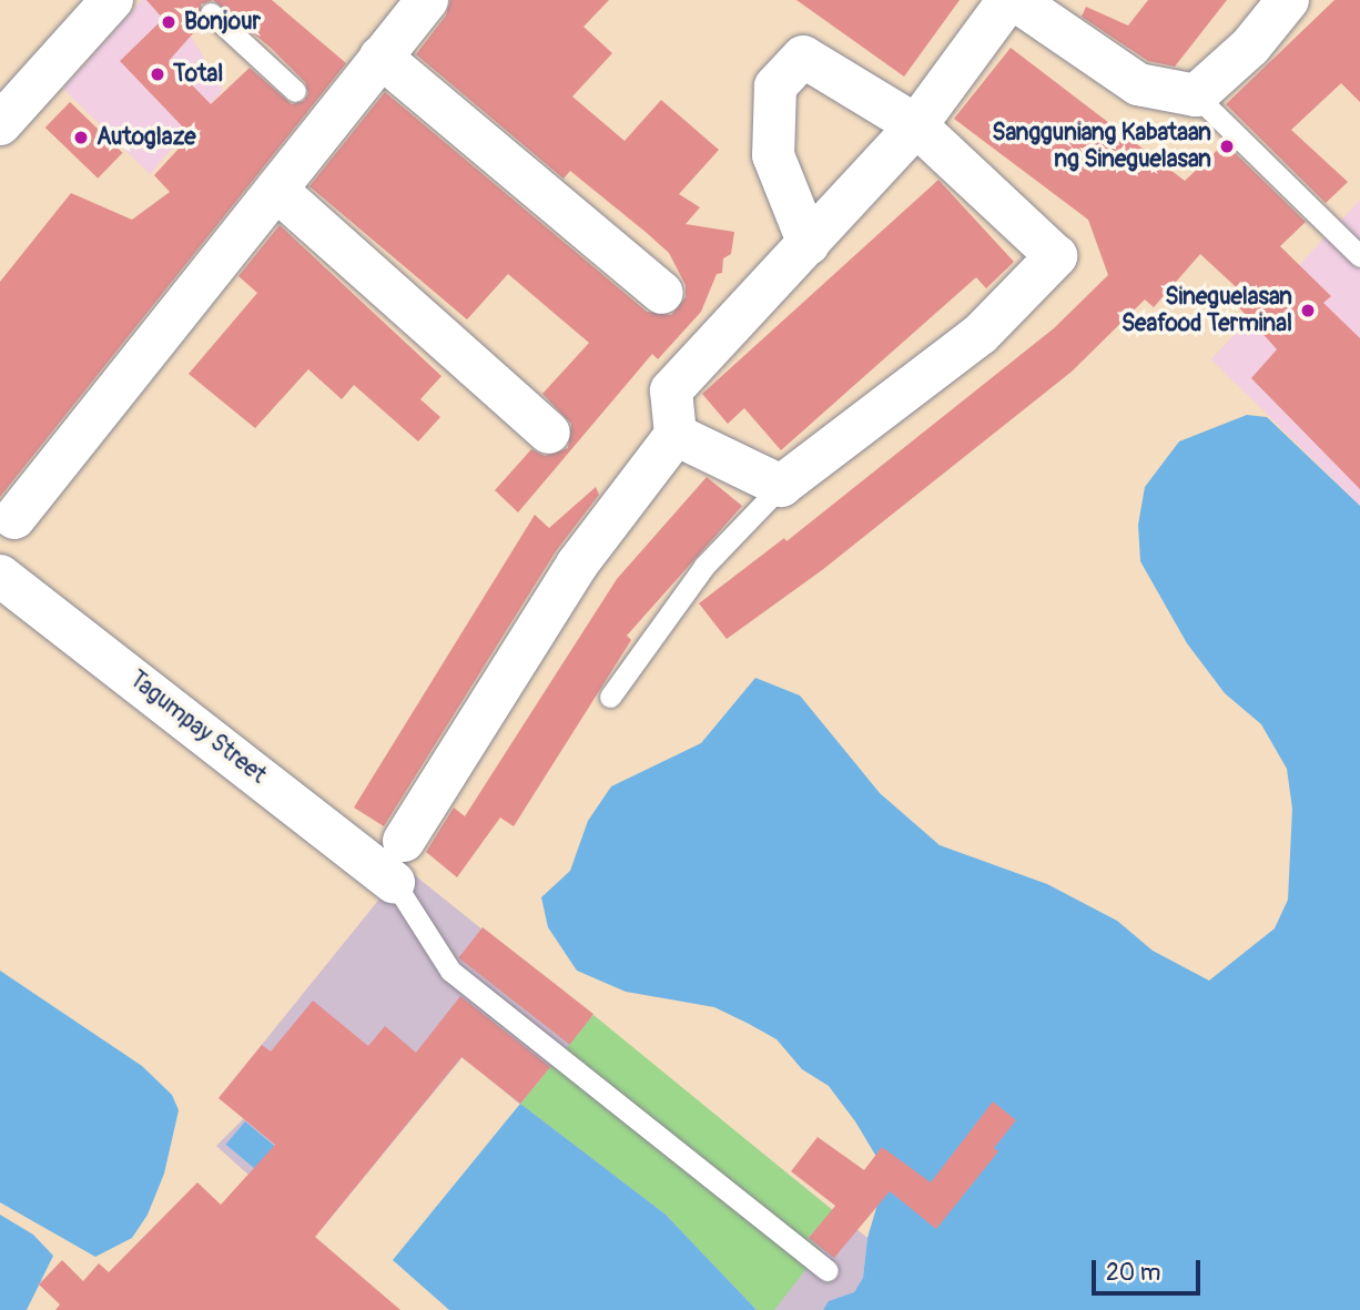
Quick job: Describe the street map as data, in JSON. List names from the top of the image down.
{
  "streets": {
    "street": ["Tagumpay Street"]
  },
  "places": [
    "Bonjour",
    "Total",
    "Autoglaze",
    "Sangguniang Kabataan ng Sineguelasan",
    "Sineguelasan Seafood Terminal"
  ],
  "scale_bar": "20 m"
}
